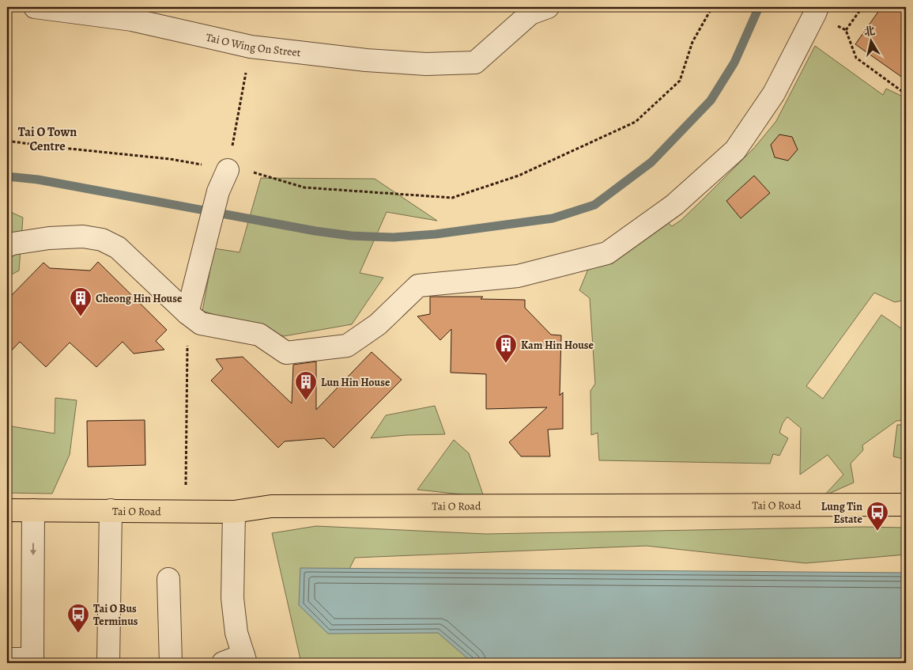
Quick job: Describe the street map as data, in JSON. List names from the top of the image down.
{
  "streets": {
    "main road": ["Tai O Road"],
    "street": ["Tai O Wing On Street"]
  },
  "districts": ["Tai O Town Centre"],
  "places": {
    "building": ["Cheong Hin House", "Kam Hin House", "Lun Hin House"],
    "bus stop": ["Lung Tin Estate", "Tai O Bus Terminus"]
  },
  "north": "top"
}
